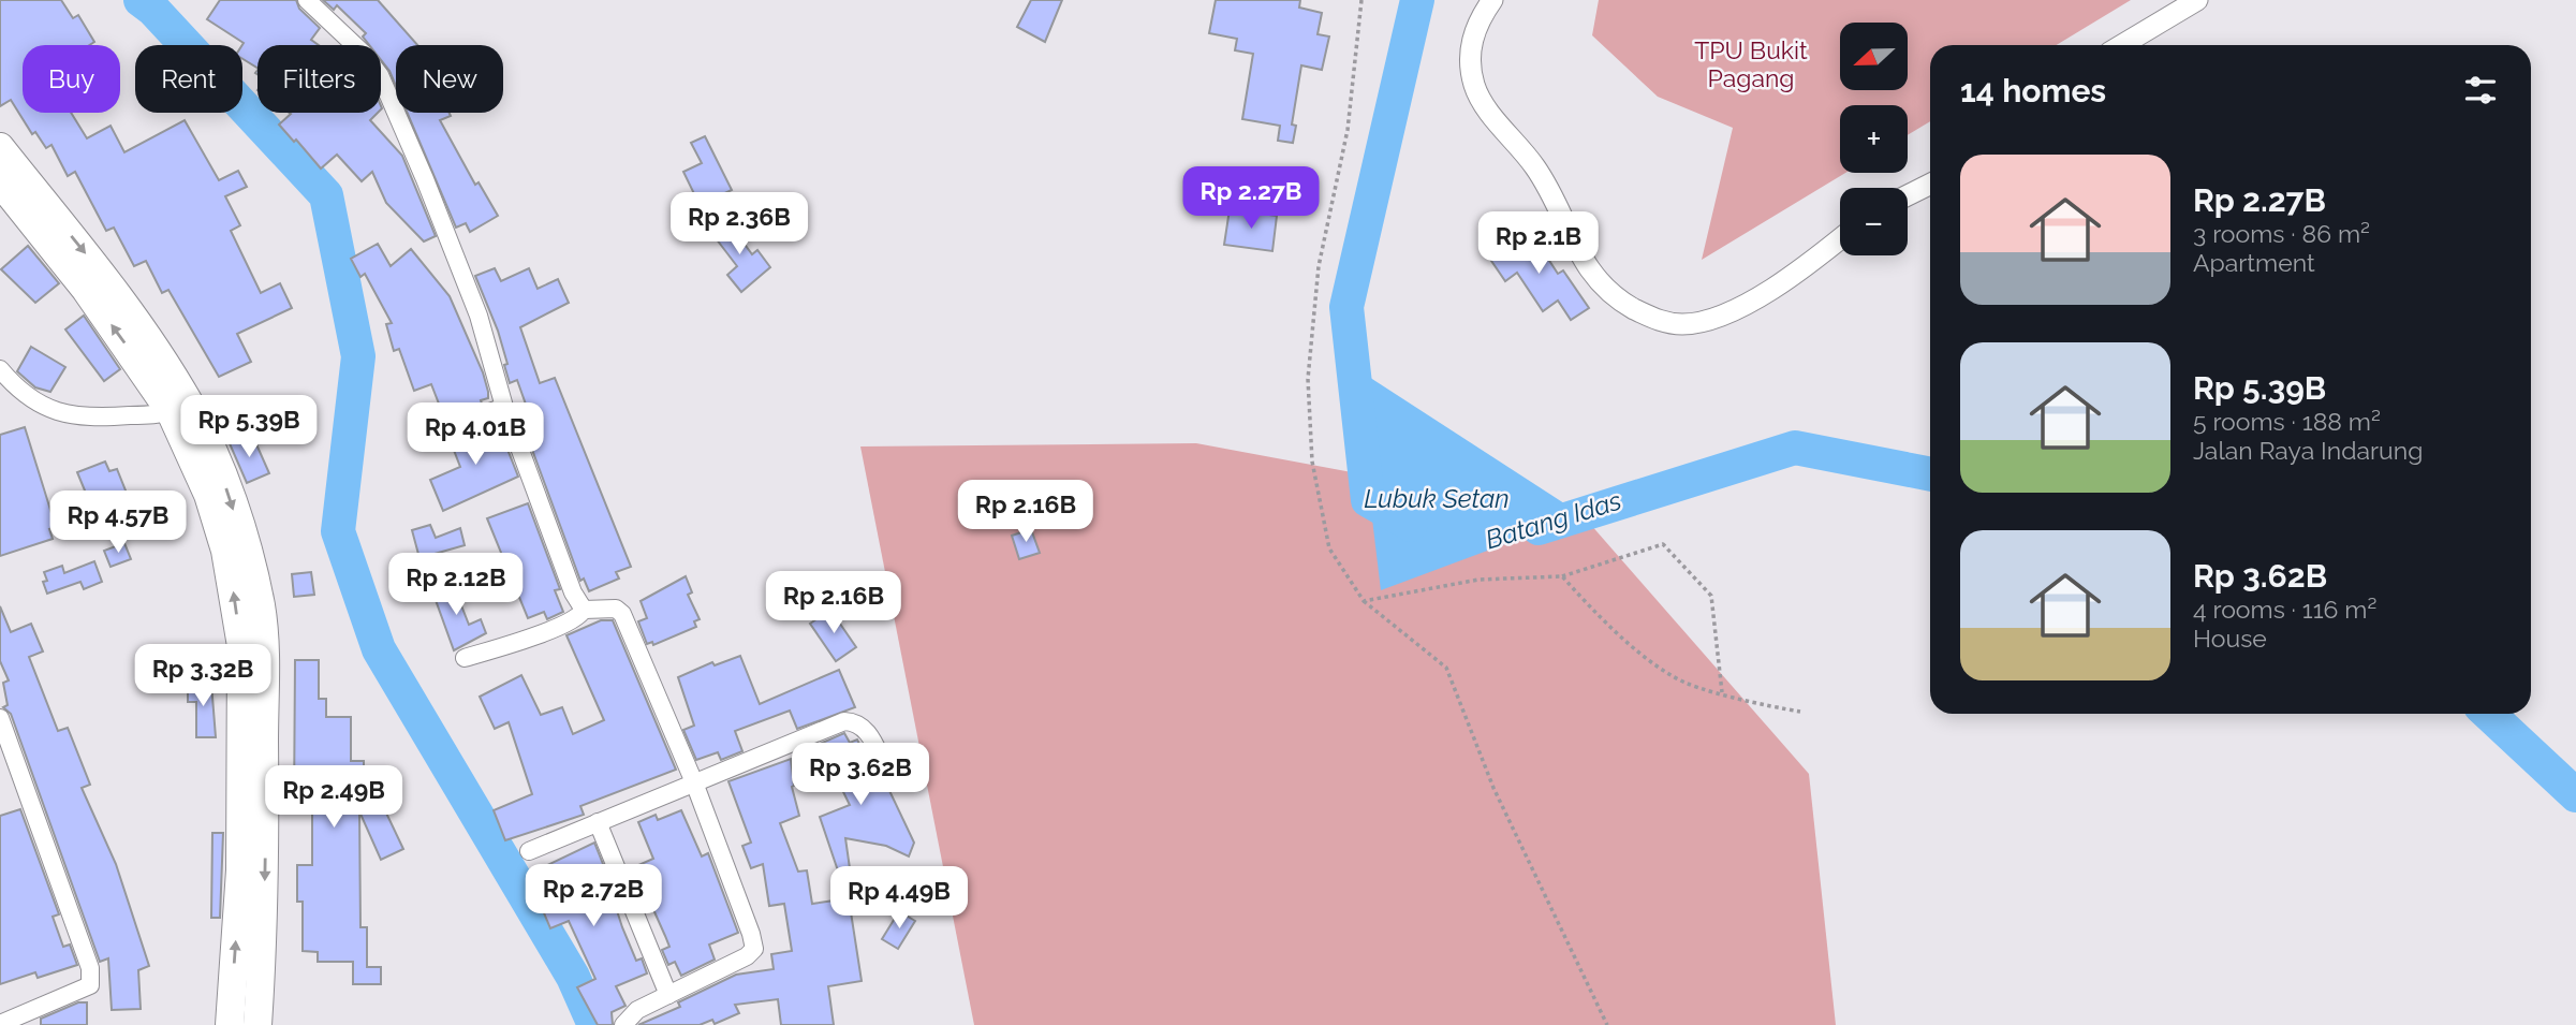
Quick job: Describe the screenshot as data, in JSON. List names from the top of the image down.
{
  "water": ["Lubuk Setan", "Batang Idas"],
  "parks": ["TPU Bukit Pagang"],
  "north": "left",
  "page": {
    "map_buttons": ["+", "−"],
    "chip": [
      "Buy",
      "Rent",
      "Filters",
      "New"
    ],
    "heading": "14 homes",
    "list": [
      {
        "name": "Rp 2.27B",
        "note": "3 rooms · 86 m² · Apartment"
      },
      {
        "name": "Rp 5.39B",
        "note": "5 rooms · 188 m² · Jalan Raya Indarung"
      },
      {
        "name": "Rp 3.62B",
        "note": "4 rooms · 116 m² · House"
      }
    ],
    "price": [
      "Rp 2.27B",
      "Rp 2.36B",
      "Rp 2.1B",
      "Rp 5.39B",
      "Rp 4.01B",
      "Rp 2.16B",
      "Rp 4.57B",
      "Rp 2.12B",
      "Rp 2.16B",
      "Rp 3.32B",
      "Rp 3.62B",
      "Rp 2.49B",
      "Rp 2.72B",
      "Rp 4.49B"
    ]
  }
}
